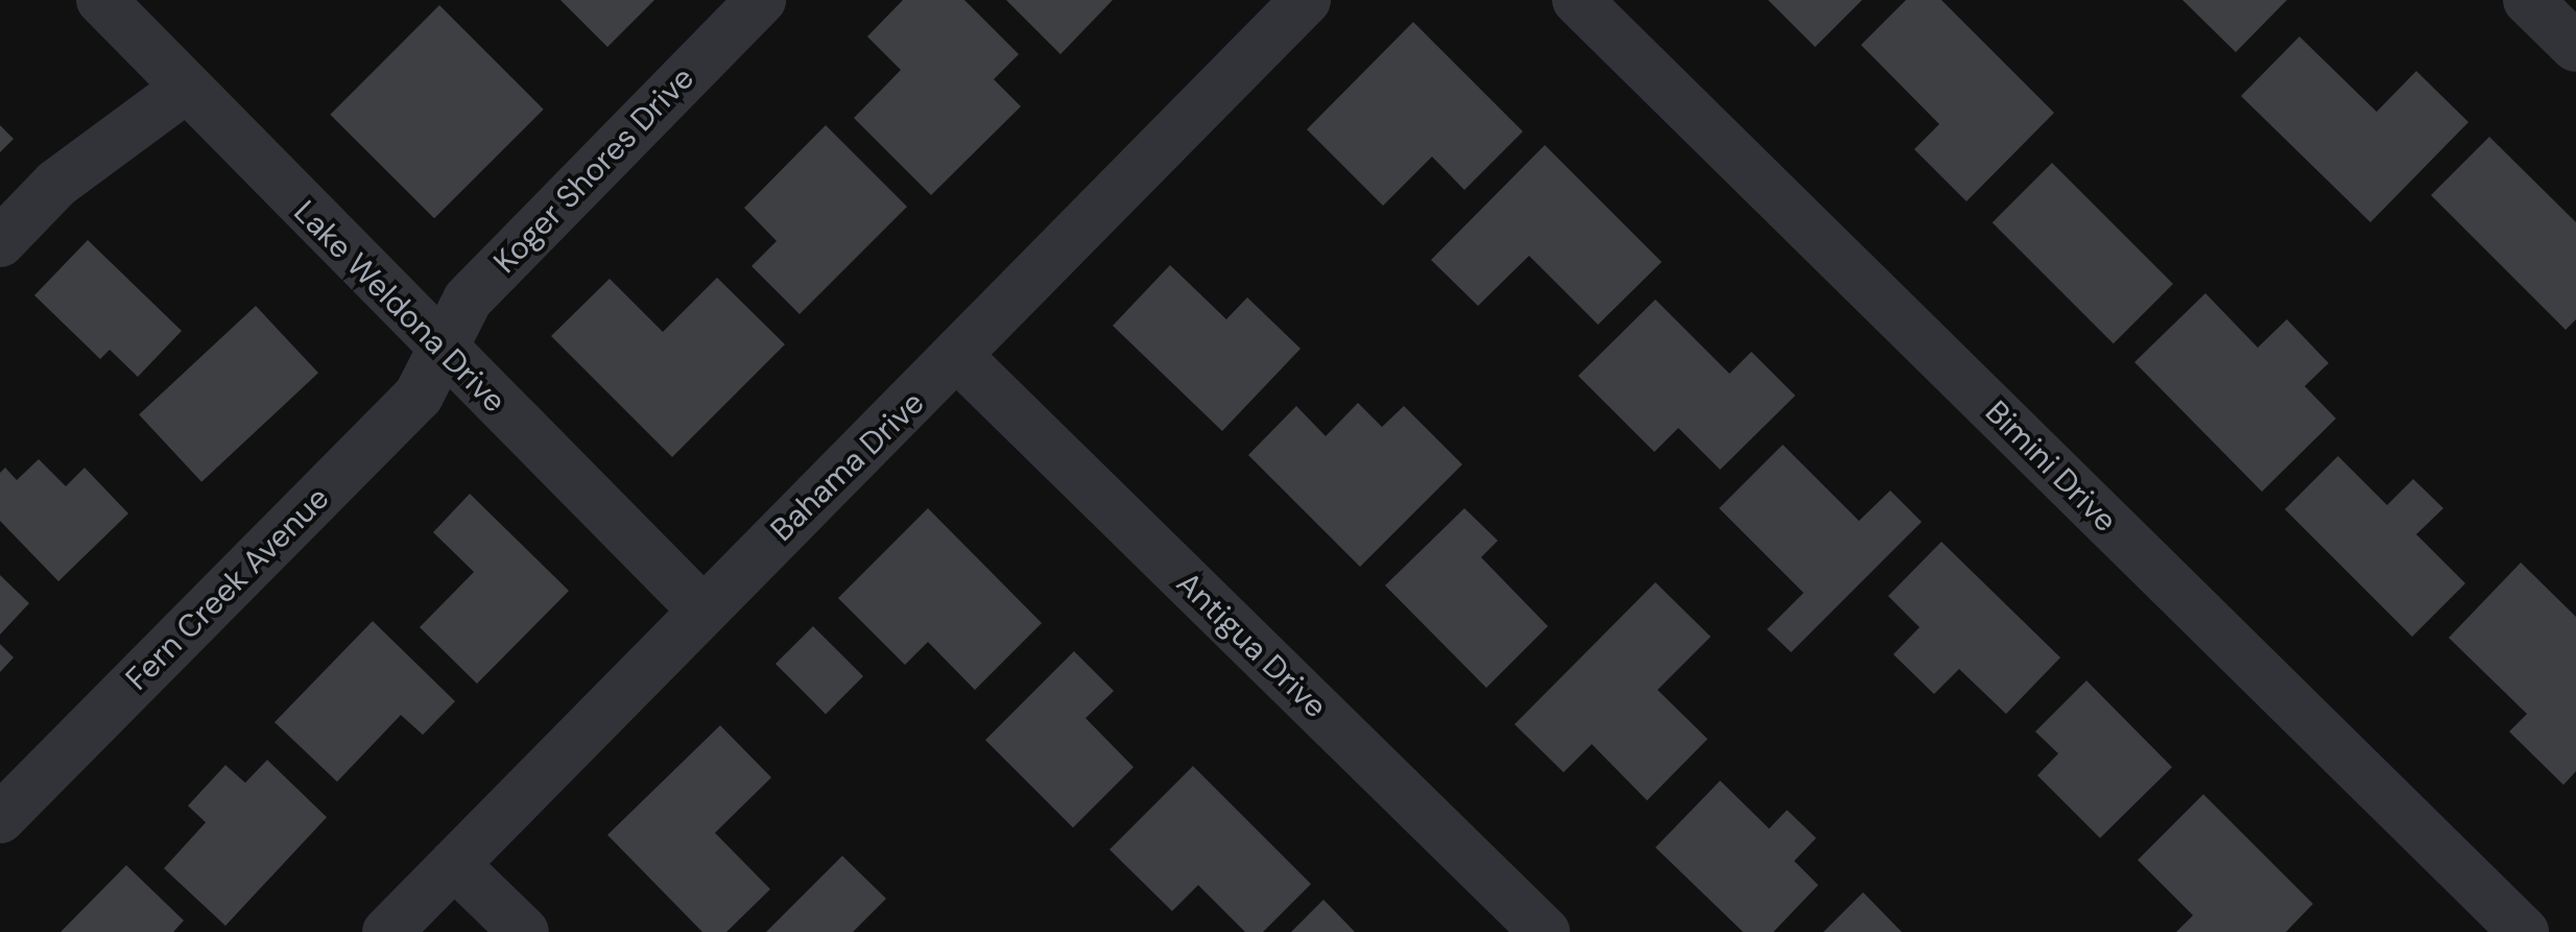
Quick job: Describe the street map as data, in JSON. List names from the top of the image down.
{
  "streets": {
    "street": [
      "Koger Shores Drive",
      "Lake Weldona Drive",
      "Bahama Drive",
      "Bimini Drive",
      "Fern Creek Avenue",
      "Antigua Drive"
    ]
  },
  "crossings": [
    ["Koger Shores Drive", "Lake Weldona Drive"],
    ["Koger Shores Drive", "Fern Creek Avenue"],
    ["Lake Weldona Drive", "Bahama Drive"],
    ["Lake Weldona Drive", "Fern Creek Avenue"],
    ["Bahama Drive", "Antigua Drive"]
  ]
}
